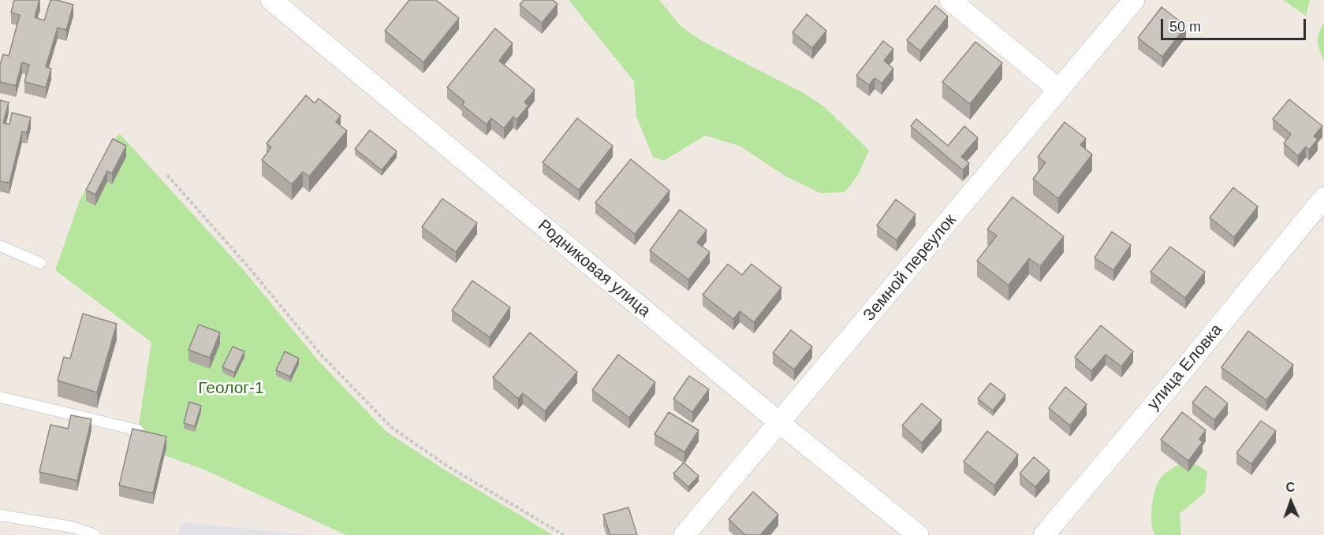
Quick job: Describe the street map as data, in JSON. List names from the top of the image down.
{
  "streets": {
    "street": ["Земной переулок", "Родниковая улица", "улица Еловка"]
  },
  "crossings": [
    ["Земной переулок", "Родниковая улица"]
  ],
  "parks": ["Геолог-1"],
  "scale_bar": "50 m",
  "north": "top"
}
